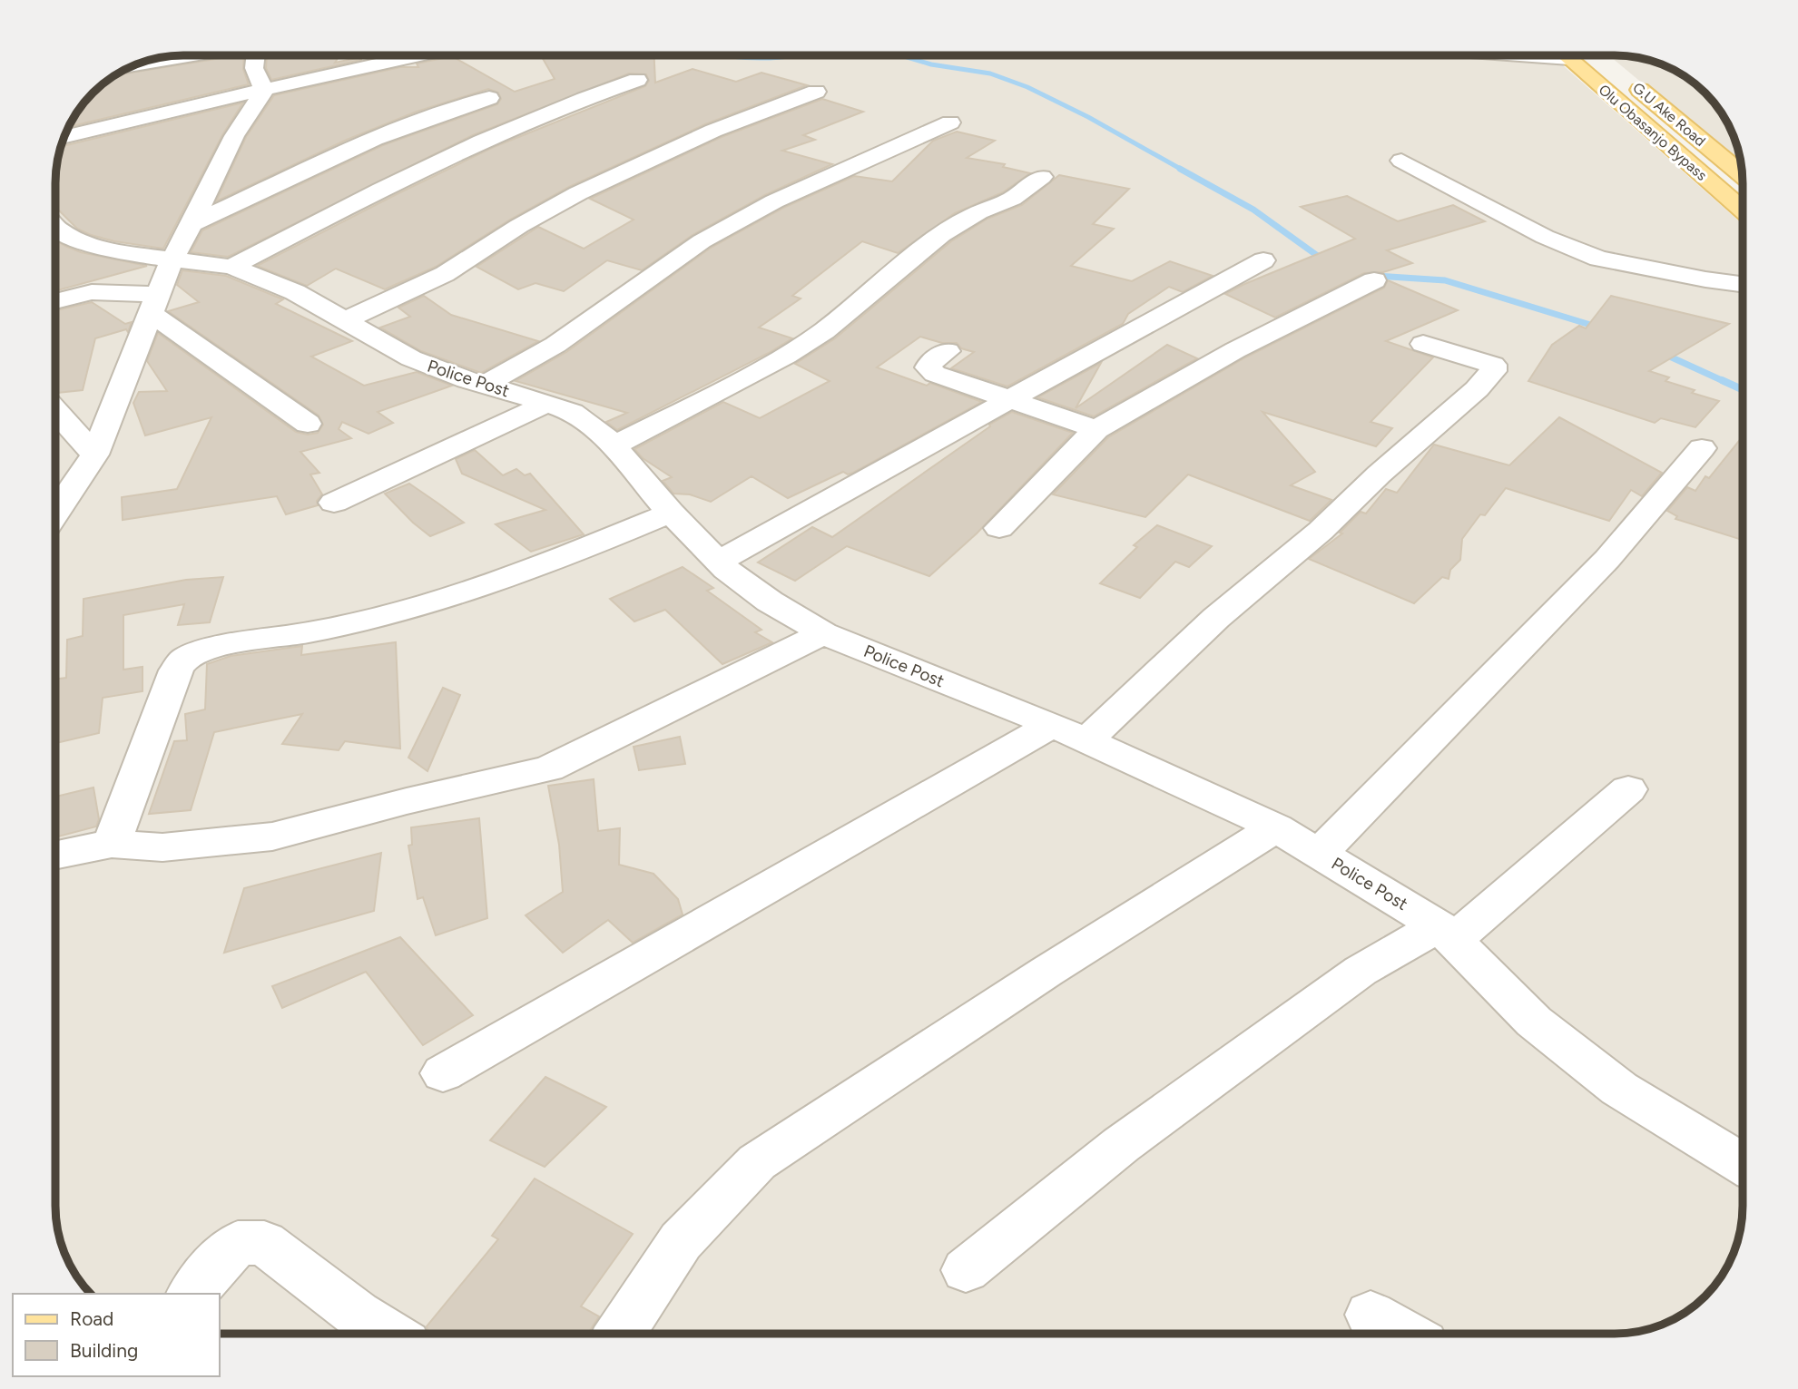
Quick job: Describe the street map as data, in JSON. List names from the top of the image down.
{
  "streets": {
    "main road": ["G.U Ake Road", "Olu Obasanjo Bypass"],
    "street": ["Police Post"]
  },
  "legend": ["Road", "Building"]
}
